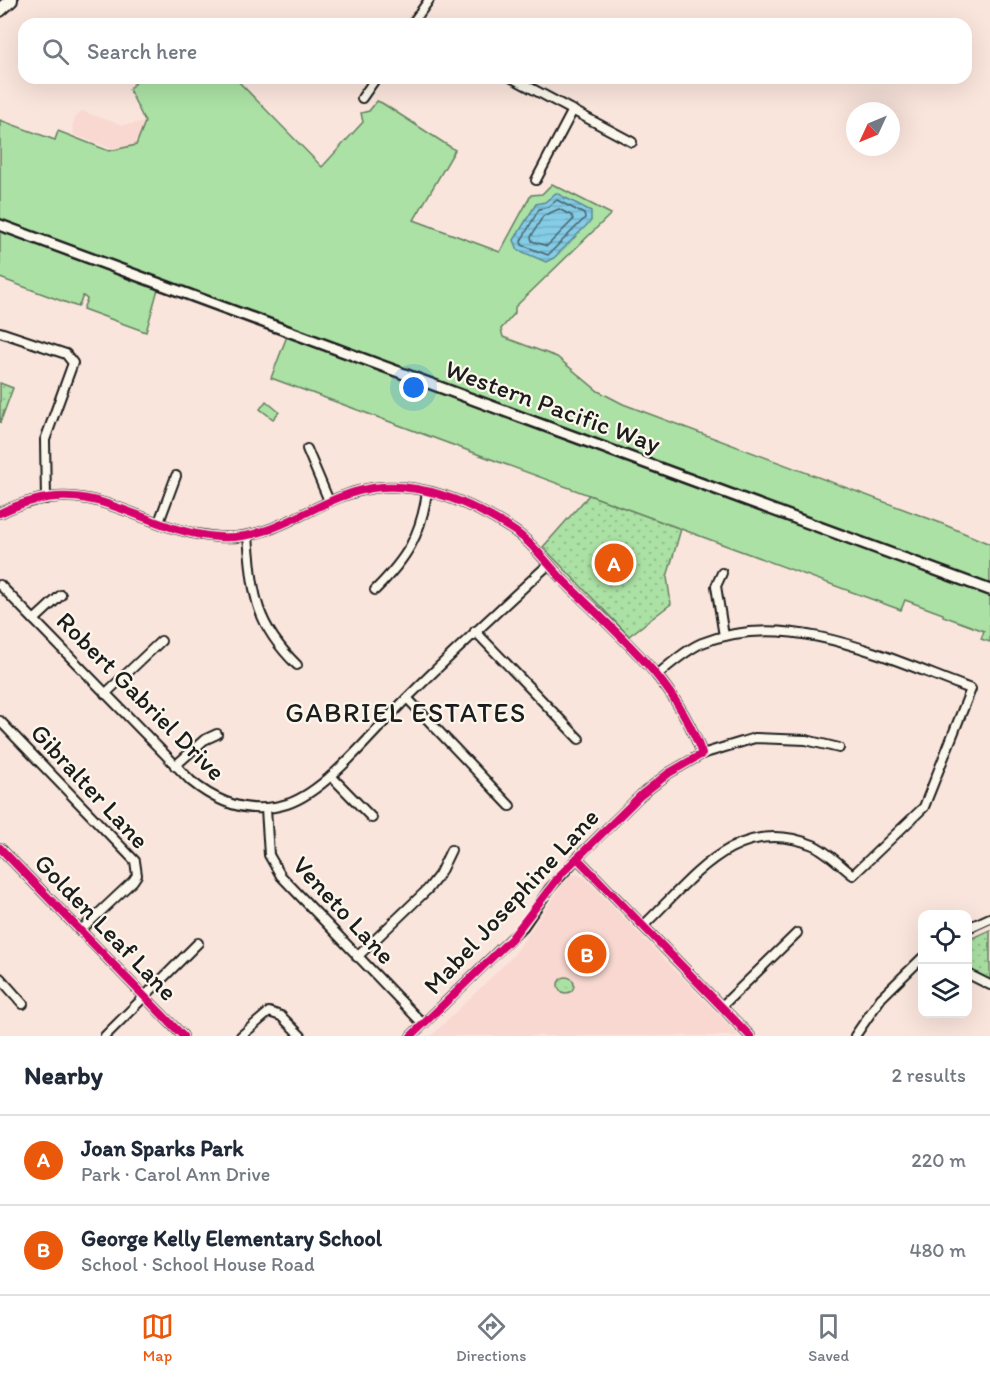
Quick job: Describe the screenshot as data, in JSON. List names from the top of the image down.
{
  "streets": {
    "street": [
      "Western Pacific Way",
      "Robert Gabriel Drive",
      "Gibralter Lane",
      "Mabel Josephine Lane",
      "Veneto Lane",
      "Golden Leaf Lane"
    ]
  },
  "crossings": [
    ["Robert Gabriel Drive", "Veneto Lane"],
    ["Gibralter Lane", "Golden Leaf Lane"],
    ["Mabel Josephine Lane", "Veneto Lane"]
  ],
  "districts": ["GABRIEL ESTATES"],
  "north": "bottom left",
  "page": {
    "search": "Search here",
    "pins": ["A", "B"],
    "heading": ["Nearby", "2 results"],
    "list": [
      {
        "mark": "A",
        "name": "Joan Sparks Park",
        "note": "Park · Carol Ann Drive",
        "value": "220 m"
      },
      {
        "mark": "B",
        "name": "George Kelly Elementary School",
        "note": "School · School House Road",
        "value": "480 m"
      }
    ],
    "nav": ["Map", "Directions", "Saved"]
  }
}
